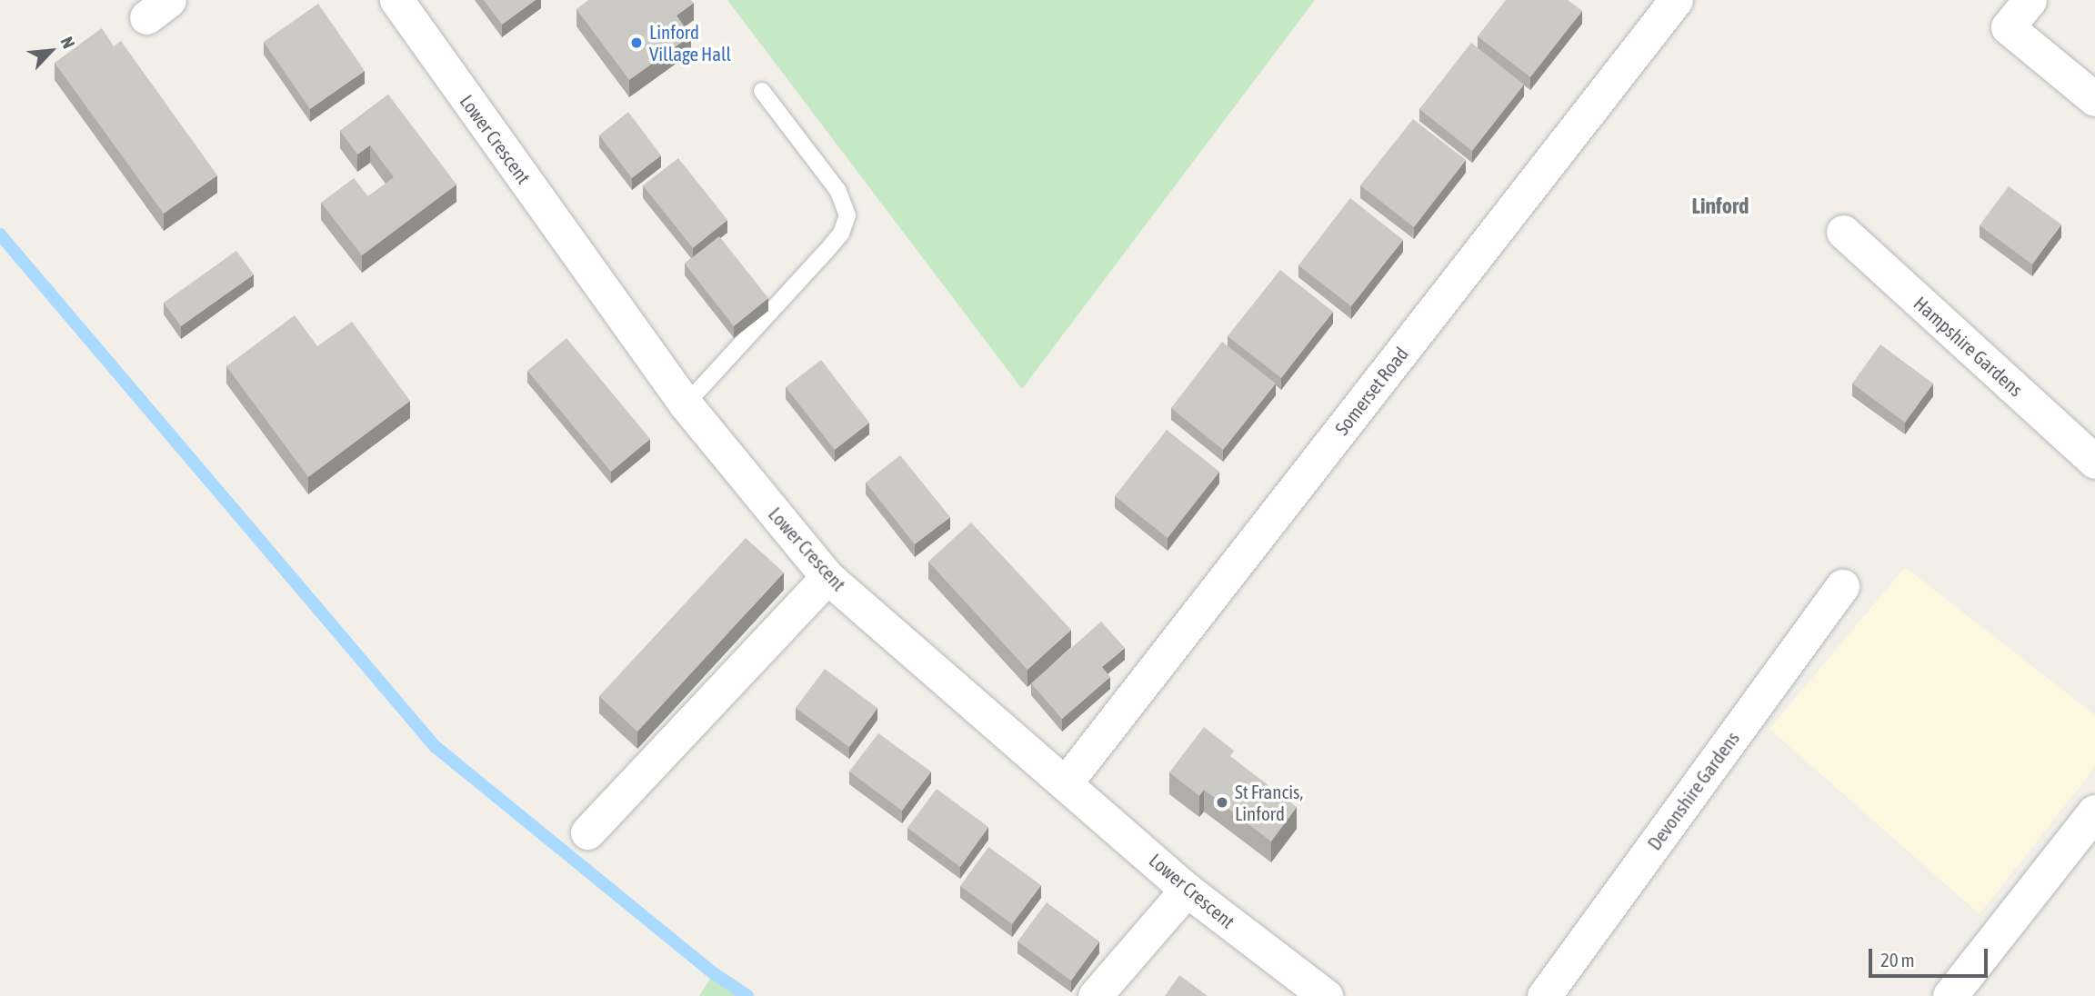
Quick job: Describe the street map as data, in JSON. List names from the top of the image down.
{
  "streets": {
    "street": [
      "Lower Crescent",
      "Hampshire Gardens",
      "Somerset Road",
      "Devonshire Gardens"
    ]
  },
  "crossings": [
    ["Lower Crescent", "Somerset Road"]
  ],
  "districts": ["Linford"],
  "places": ["Linford Village Hall", "St Francis, Linford"],
  "scale_bar": "20 m",
  "north": "top right"
}
